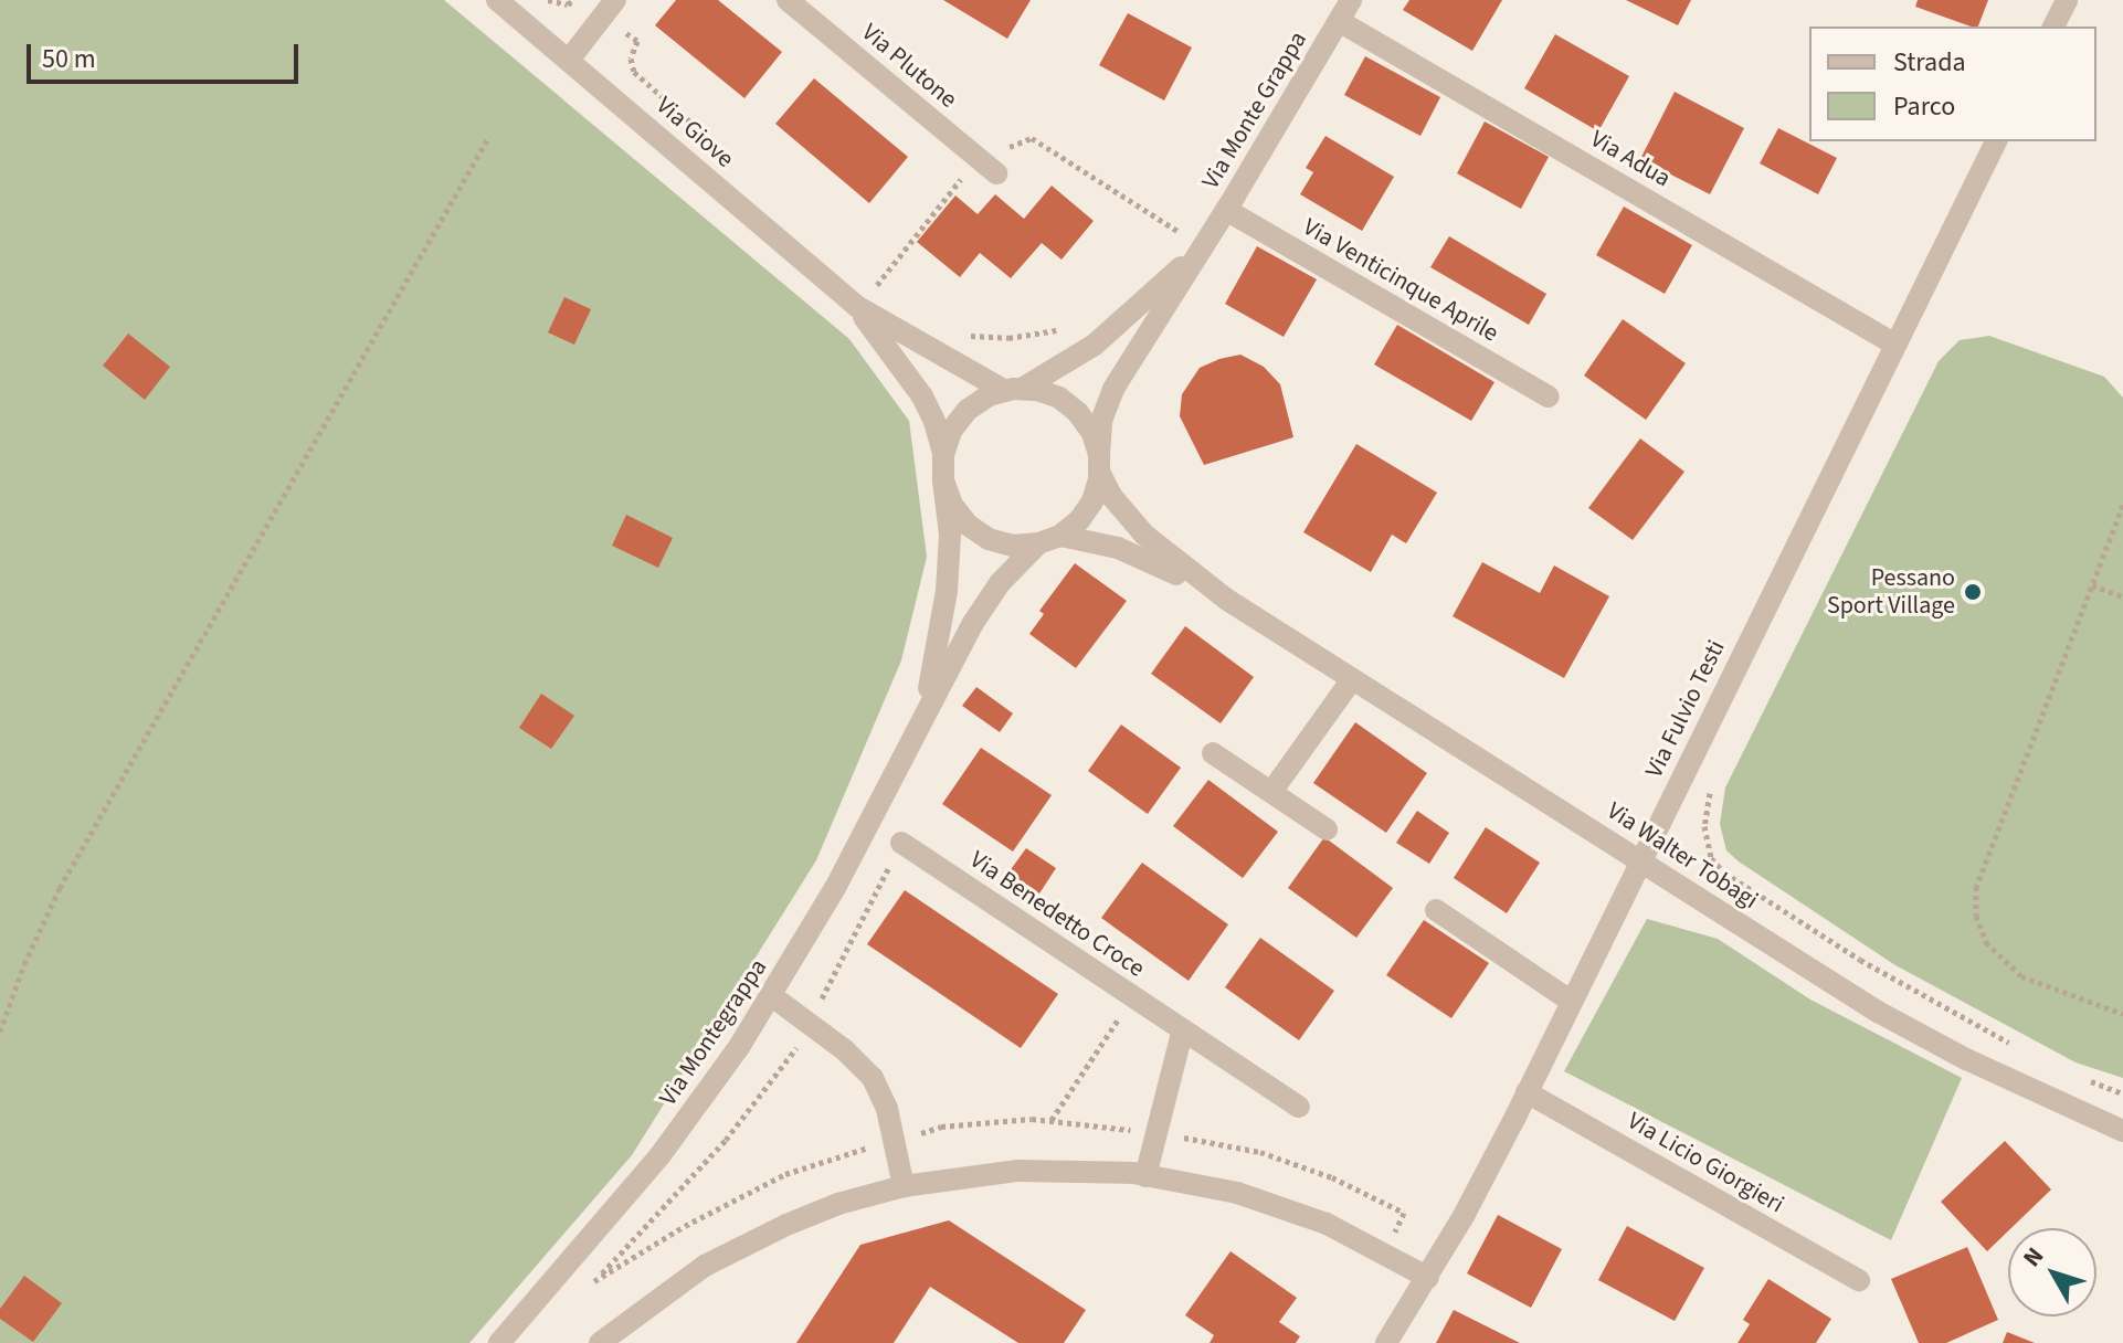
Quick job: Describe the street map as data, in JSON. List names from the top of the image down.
{
  "streets": {
    "street": [
      "Via Plutone",
      "Via Monte Grappa",
      "Via Giove",
      "Via Adua",
      "Via Venticinque Aprile",
      "Via Fulvio Testi",
      "Via Walter Tobagi",
      "Via Benedetto Croce",
      "Via Montegrappa",
      "Via Licio Giorgieri"
    ]
  },
  "crossings": [
    ["Via Monte Grappa", "Via Giove"],
    ["Via Monte Grappa", "Via Adua"],
    ["Via Monte Grappa", "Via Venticinque Aprile"],
    ["Via Monte Grappa", "Via Walter Tobagi"],
    ["Via Monte Grappa", "Via Montegrappa"],
    ["Via Giove", "Via Walter Tobagi"],
    ["Via Giove", "Via Montegrappa"],
    ["Via Adua", "Via Fulvio Testi"],
    ["Via Fulvio Testi", "Via Walter Tobagi"],
    ["Via Fulvio Testi", "Via Licio Giorgieri"],
    ["Via Walter Tobagi", "Via Montegrappa"]
  ],
  "places": ["Pessano Sport Village"],
  "legend": ["Strada", "Parco"],
  "scale_bar": "50 m",
  "north": "top left"
}
